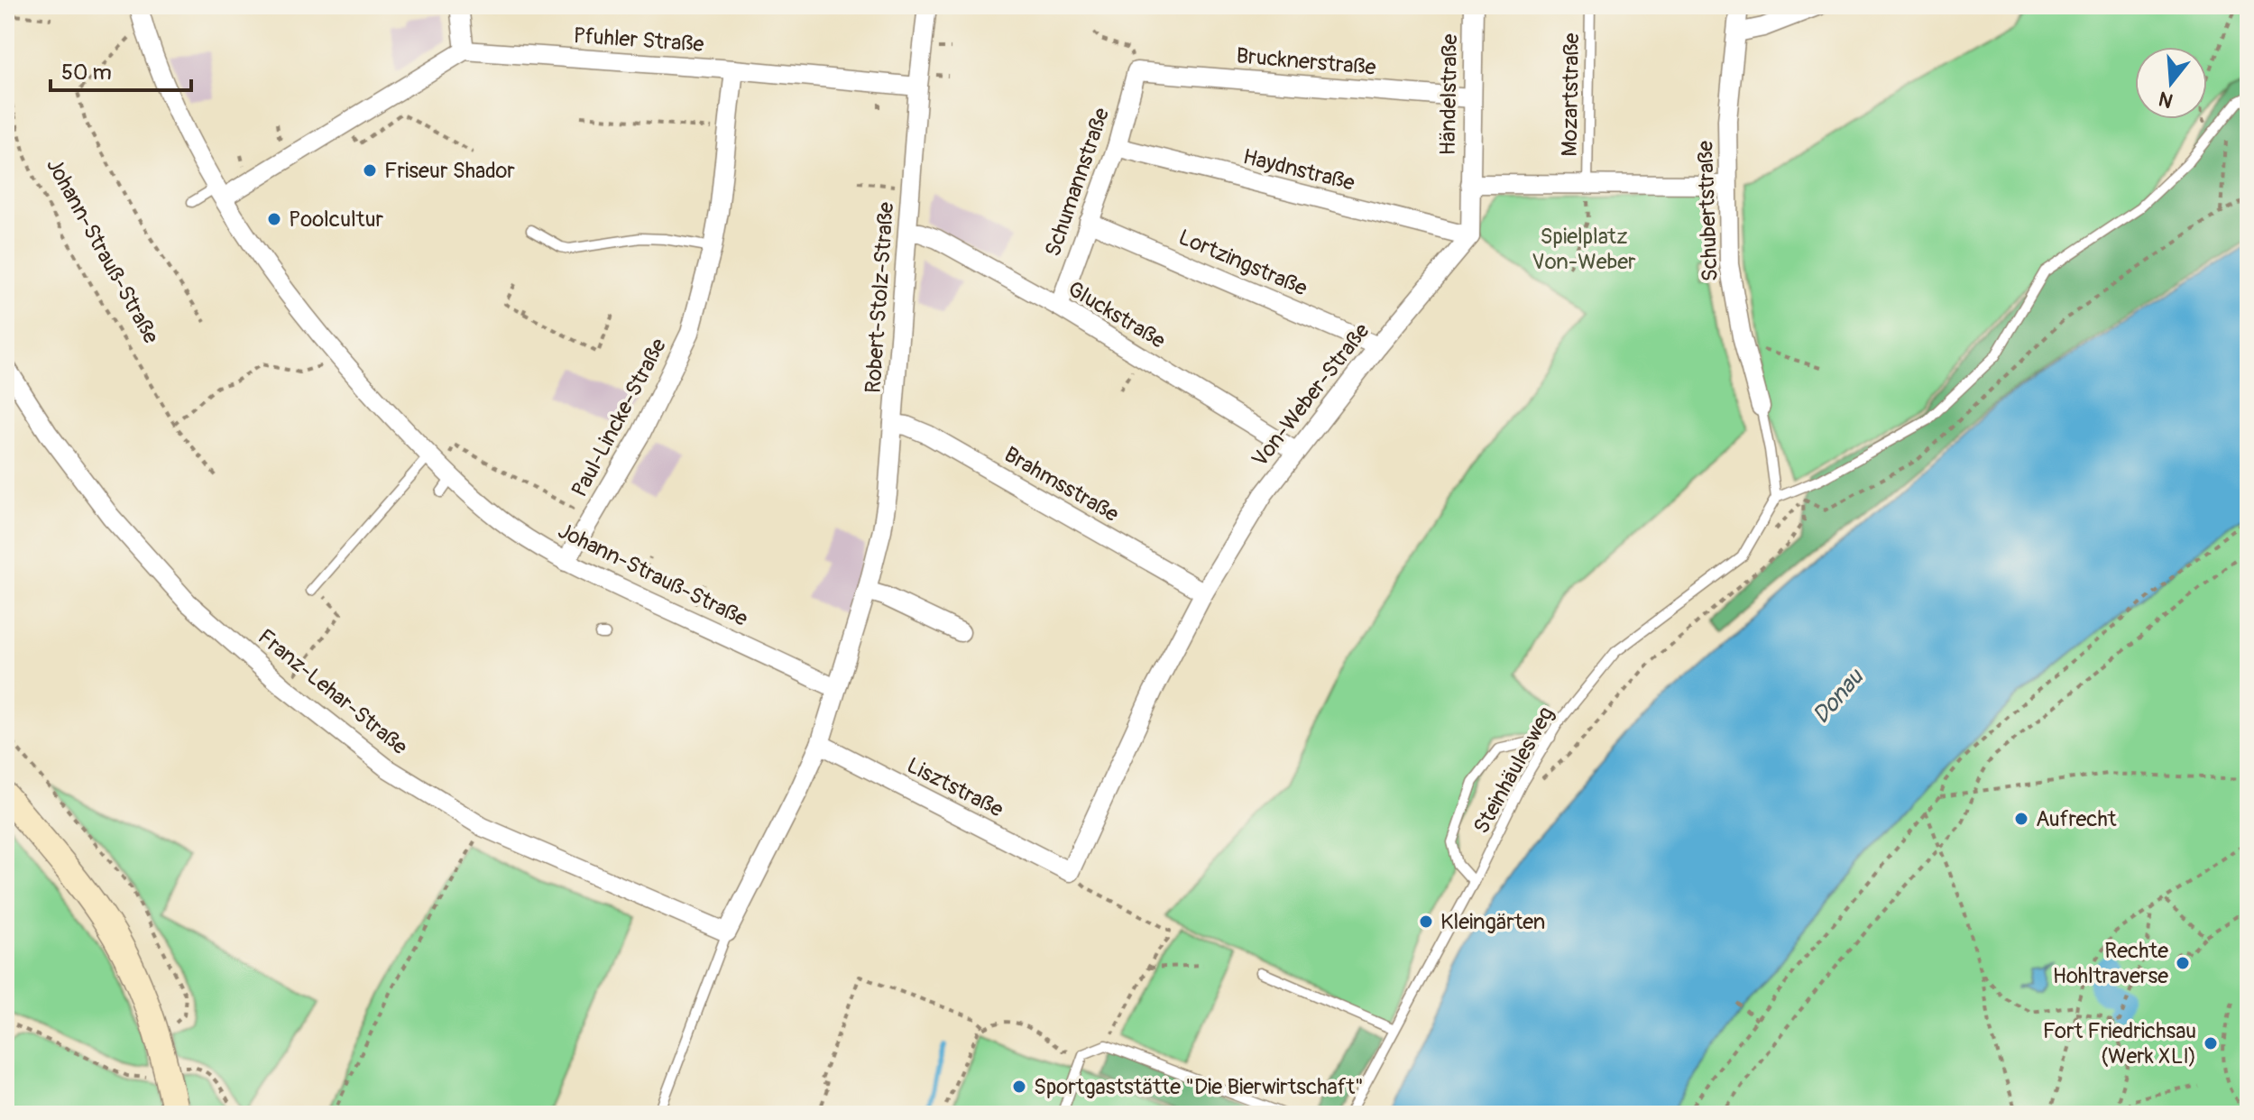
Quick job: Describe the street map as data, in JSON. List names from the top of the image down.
{
  "streets": {
    "street": [
      "Pfuhler Straße",
      "Brucknerstraße",
      "Händelstraße",
      "Haydnstraße",
      "Schumannstraße",
      "Schubertstraße",
      "Johann-Strauß-Straße",
      "Lortzingstraße",
      "Robert-Stolz-Straße",
      "Gluckstraße",
      "Von-Weber-Straße",
      "Paul-Lincke-Straße",
      "Brahmsstraße",
      "Franz-Lehar-Straße",
      "Lisztstraße"
    ],
    "lane": ["Mozartstraße", "Steinhäulesweg"]
  },
  "crossings": [
    ["Pfuhler Straße", "Robert-Stolz-Straße"],
    ["Pfuhler Straße", "Paul-Lincke-Straße"],
    ["Brucknerstraße", "Händelstraße"],
    ["Brucknerstraße", "Schumannstraße"],
    ["Haydnstraße", "Schumannstraße"],
    ["Haydnstraße", "Von-Weber-Straße"],
    ["Schumannstraße", "Lortzingstraße"],
    ["Schumannstraße", "Gluckstraße"],
    ["Schubertstraße", "Steinhäulesweg"],
    ["Johann-Strauß-Straße", "Robert-Stolz-Straße"],
    ["Johann-Strauß-Straße", "Paul-Lincke-Straße"],
    ["Lortzingstraße", "Von-Weber-Straße"],
    ["Robert-Stolz-Straße", "Gluckstraße"],
    ["Robert-Stolz-Straße", "Brahmsstraße"],
    ["Robert-Stolz-Straße", "Franz-Lehar-Straße"],
    ["Robert-Stolz-Straße", "Lisztstraße"],
    ["Gluckstraße", "Von-Weber-Straße"],
    ["Von-Weber-Straße", "Brahmsstraße"],
    ["Von-Weber-Straße", "Lisztstraße"]
  ],
  "water": ["Donau"],
  "parks": ["Spielplatz Von-Weber"],
  "places": [
    "Friseur Shador",
    "Poolcultur",
    "Aufrecht",
    "Kleingärten",
    "Rechte Hohltraverse",
    "Fort Friedrichsau (Werk XLI)",
    "Sportgaststätte \"Die Bierwirtschaft\""
  ],
  "scale_bar": "50 m",
  "north": "bottom"
}
